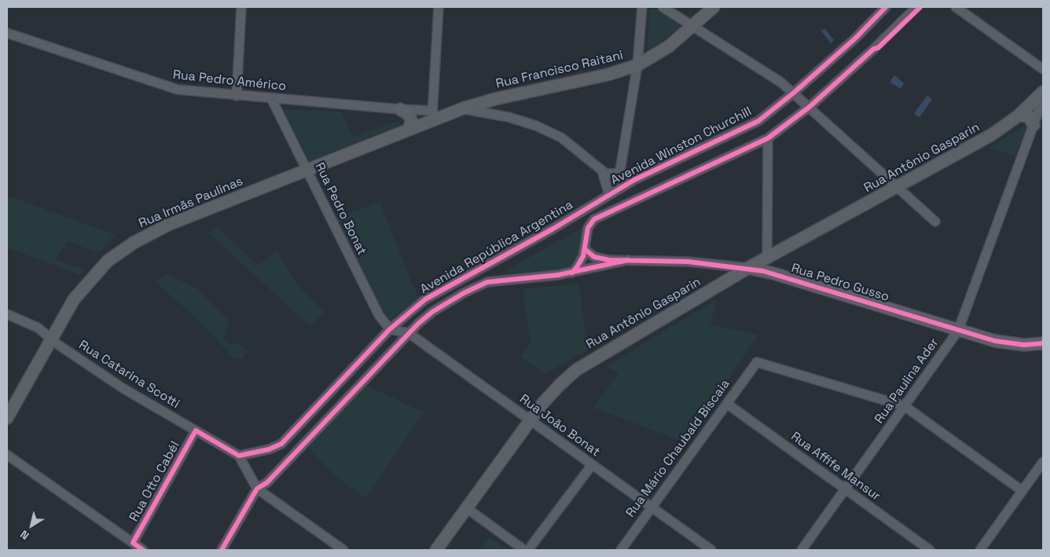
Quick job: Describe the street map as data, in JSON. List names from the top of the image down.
{
  "streets": {
    "main road": [
      "Rua Francisco Raitani",
      "Rua Antônio Gasparin",
      "Rua Irmãs Paulinas",
      "Rua Pedro Gusso"
    ],
    "street": [
      "Rua Pedro Américo",
      "Avenida Winston Churchill",
      "Rua Pedro Bonat",
      "Avenida República Argentina",
      "Rua Catarina Scotti",
      "Rua Paulina Ader",
      "Rua João Bonat",
      "Rua Mário Chaubald Biscaia",
      "Rua Affife Mansur",
      "Rua Otto Cabél"
    ]
  },
  "crossings": [
    ["Rua Francisco Raitani", "Rua Irmãs Paulinas"],
    ["Rua Pedro Américo", "Rua Pedro Bonat"],
    ["Avenida Winston Churchill", "Avenida República Argentina"],
    ["Avenida Winston Churchill", "Rua Pedro Gusso"],
    ["Rua Antônio Gasparin", "Rua Pedro Gusso"],
    ["Rua Antônio Gasparin", "Rua João Bonat"],
    ["Rua Irmãs Paulinas", "Rua Pedro Bonat"],
    ["Rua Irmãs Paulinas", "Rua Catarina Scotti"],
    ["Rua Pedro Bonat", "Avenida República Argentina"],
    ["Rua Pedro Bonat", "Rua João Bonat"],
    ["Avenida República Argentina", "Rua Pedro Gusso"],
    ["Avenida República Argentina", "Rua Catarina Scotti"],
    ["Avenida República Argentina", "Rua João Bonat"],
    ["Rua Pedro Gusso", "Rua Paulina Ader"],
    ["Rua Catarina Scotti", "Rua Otto Cabél"],
    ["Rua Paulina Ader", "Rua Mário Chaubald Biscaia"],
    ["Rua Paulina Ader", "Rua Affife Mansur"],
    ["Rua João Bonat", "Rua Mário Chaubald Biscaia"],
    ["Rua Mário Chaubald Biscaia", "Rua Affife Mansur"]
  ],
  "north": "bottom left"
}
